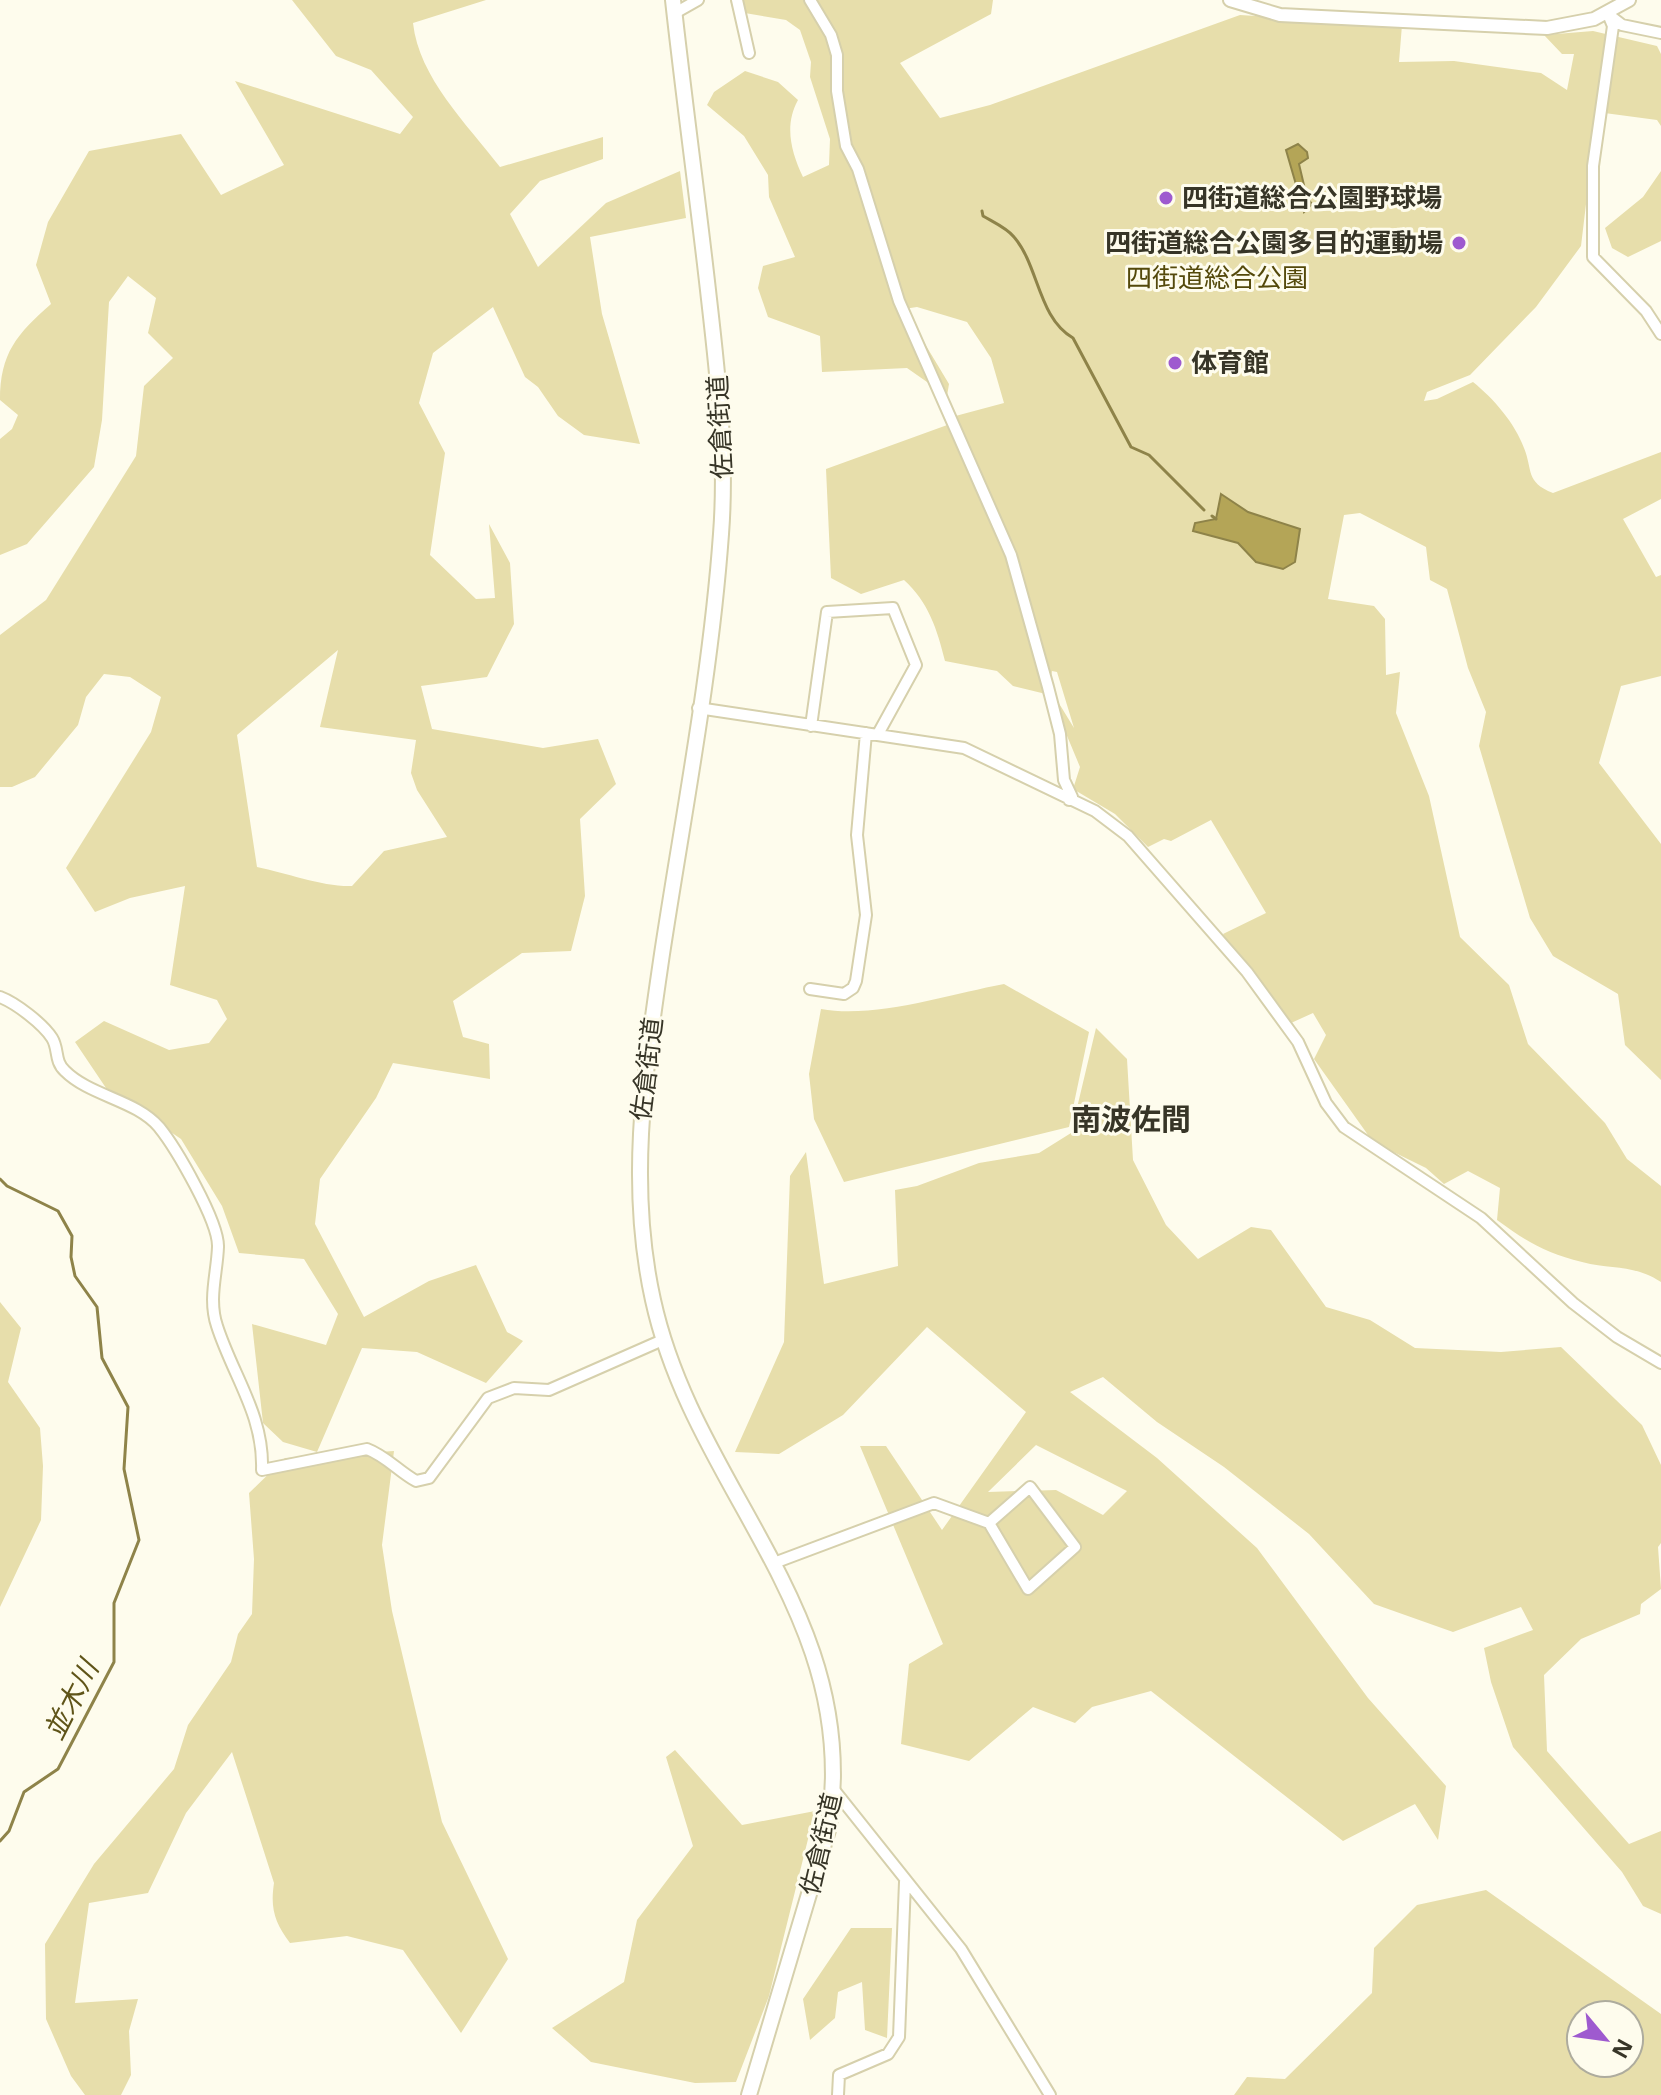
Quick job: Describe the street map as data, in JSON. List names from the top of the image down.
{
  "streets": {
    "highway": ["佐倉街道"]
  },
  "districts": ["南波佐間"],
  "water": ["並木川"],
  "parks": ["四街道総合公園"],
  "places": ["四街道総合公園野球場", "四街道総合公園多目的運動場", "体育館"],
  "north": "bottom right"
}
